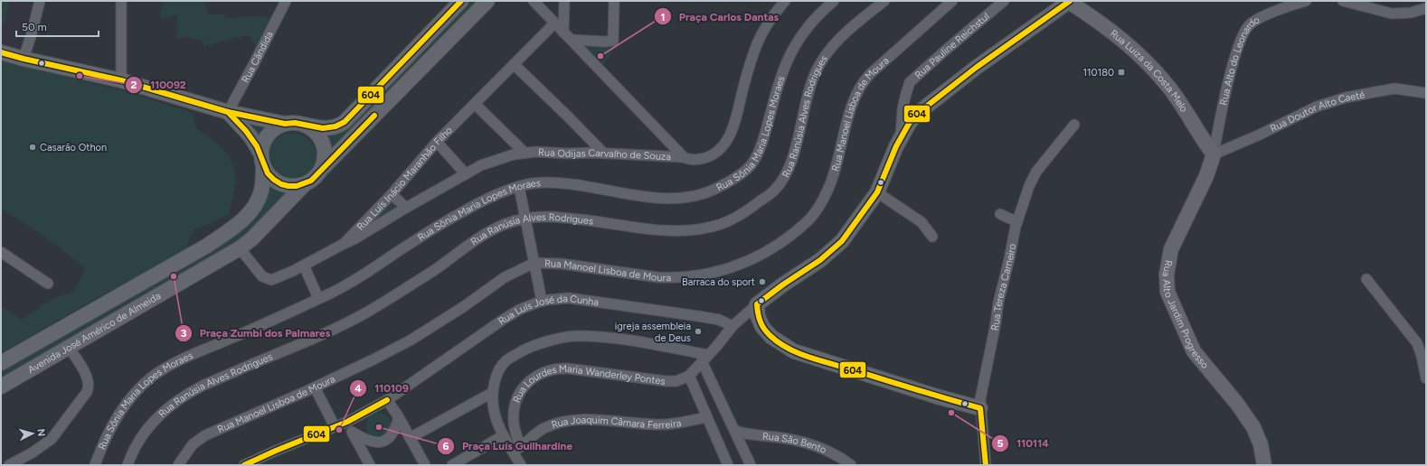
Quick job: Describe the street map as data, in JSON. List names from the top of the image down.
{
  "streets": {
    "street": [
      "Rua Pauline Reichstul",
      "Rua Cândida",
      "Rua Alto do Leonardo",
      "Rua Luiza da Costa Melo",
      "Rua Doutor Alto Caeté",
      "Rua Manoel Lisboa de Moura",
      "Rua Ranúsia Alves Rodrigues",
      "Rua Sônia Maria Lopes Moraes",
      "Rua Odijas Carvalho de Souza",
      "Rua Luís Inácio Maranhão Filho",
      "Rua Tereza Carneiro",
      "Rua Luís José da Cunha",
      "Rua Alto Jardim Progresso",
      "Avenida José Américo de Almeida",
      "Rua Lourdes Maria Wanderley Pontes",
      "Rua Joaquim Câmara Ferreira",
      "Rua São Bento"
    ]
  },
  "crossings": [
    ["Rua Alto do Leonardo", "Rua Luiza da Costa Melo"],
    ["Rua Alto do Leonardo", "Rua Doutor Alto Caeté"],
    ["Rua Alto do Leonardo", "Rua Alto Jardim Progresso"],
    ["Rua Luiza da Costa Melo", "Rua Doutor Alto Caeté"],
    ["Rua Luiza da Costa Melo", "Rua Alto Jardim Progresso"],
    ["Rua Doutor Alto Caeté", "Rua Alto Jardim Progresso"],
    ["Rua Odijas Carvalho de Souza", "Rua Luís Inácio Maranhão Filho"],
    ["Rua Luís Inácio Maranhão Filho", "Avenida José Américo de Almeida"],
    ["Rua Lourdes Maria Wanderley Pontes", "Rua Joaquim Câmara Ferreira"]
  ],
  "places": {
    "other": [
      "Praça Carlos Dantas",
      "110092",
      "Casarão Othon",
      "Praça Zumbi dos Palmares",
      "Barraca do sport",
      "igreja assembleia de Deus",
      "110114",
      "Praça Luís Guilhardine",
      "110109"
    ],
    "transit": ["110180"]
  },
  "lines": ["transit line 604"],
  "scale_bar": "50 m",
  "north": "right"
}
